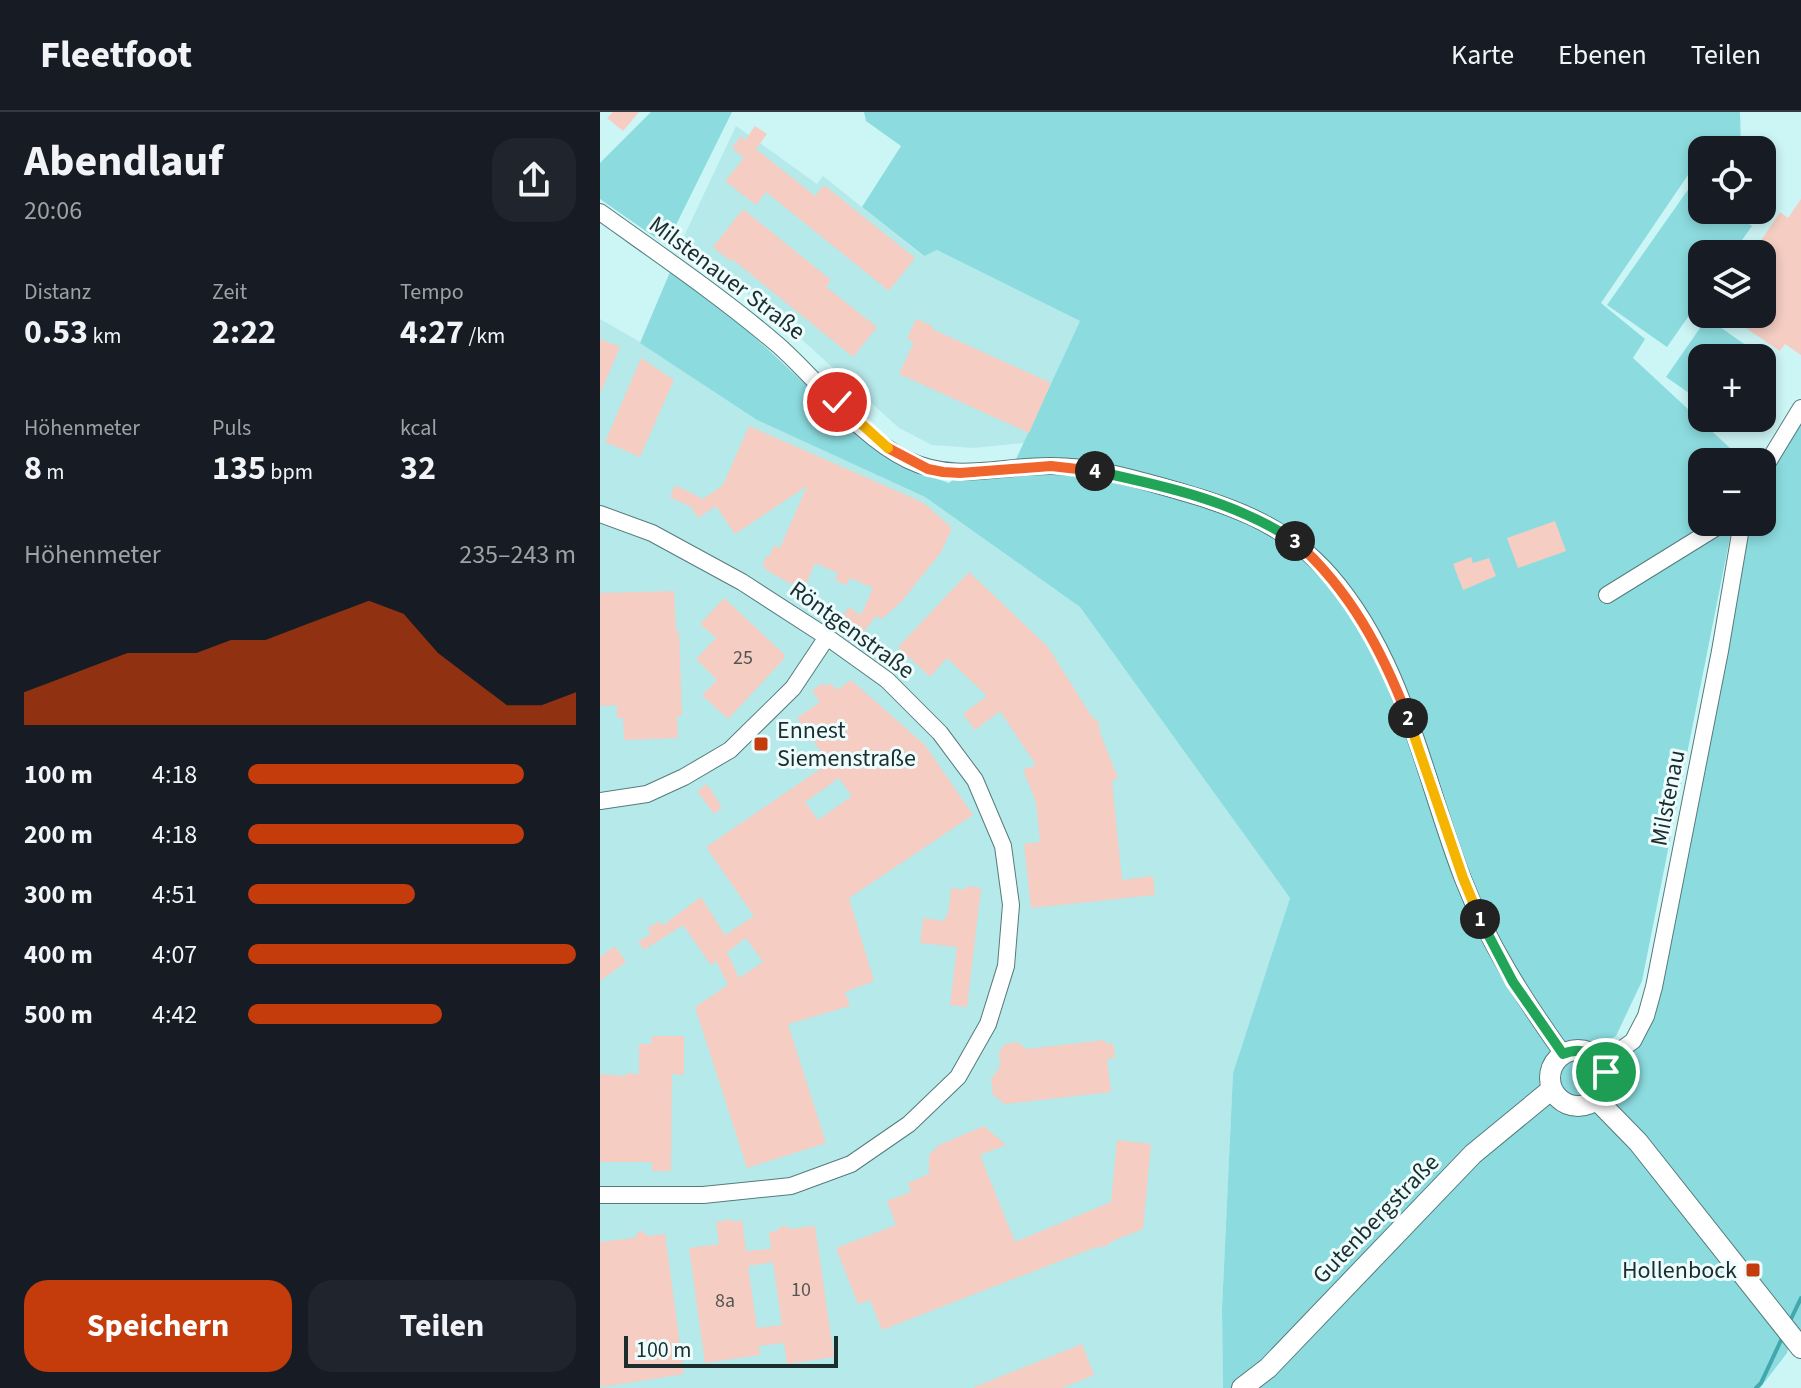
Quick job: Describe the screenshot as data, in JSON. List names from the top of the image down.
{
  "streets": {
    "main road": ["Gutenbergstraße"],
    "street": ["Milstenauer Straße", "Röntgenstraße", "Milstenau"]
  },
  "crossings": [
    ["Milstenauer Straße", "Milstenau"],
    ["Milstenauer Straße", "Gutenbergstraße"],
    ["Milstenau", "Gutenbergstraße"]
  ],
  "places": {
    "transit": ["Ennest Siemenstraße", "Hollenbock"]
  },
  "house_numbers": ["25", "10", "8a"],
  "scale_bar": "100 m",
  "page": {
    "header": "Fleetfoot",
    "nav": ["Karte", "Ebenen", "Teilen"],
    "heading": ["Abendlauf", "20:06"],
    "map_buttons": ["+", "−"],
    "stats": [
      ["Distanz", "0.53 km"],
      ["Zeit", "2:22"],
      ["Tempo", "4:27 /km"],
      ["Höhenmeter", "8 m"],
      ["Puls", "135 bpm"],
      ["kcal", "32"]
    ],
    "pins": [
      "4",
      "3",
      "2",
      "1"
    ],
    "chart": ["Höhenmeter", "235–243 m"],
    "list": [
      {
        "name": "100 m",
        "note": "4:18"
      },
      {
        "name": "200 m",
        "note": "4:18"
      },
      {
        "name": "300 m",
        "note": "4:51"
      },
      {
        "name": "400 m",
        "note": "4:07"
      },
      {
        "name": "500 m",
        "note": "4:42"
      }
    ],
    "buttons": ["Speichern", "Teilen"],
    "scale": "100 m"
  }
}
